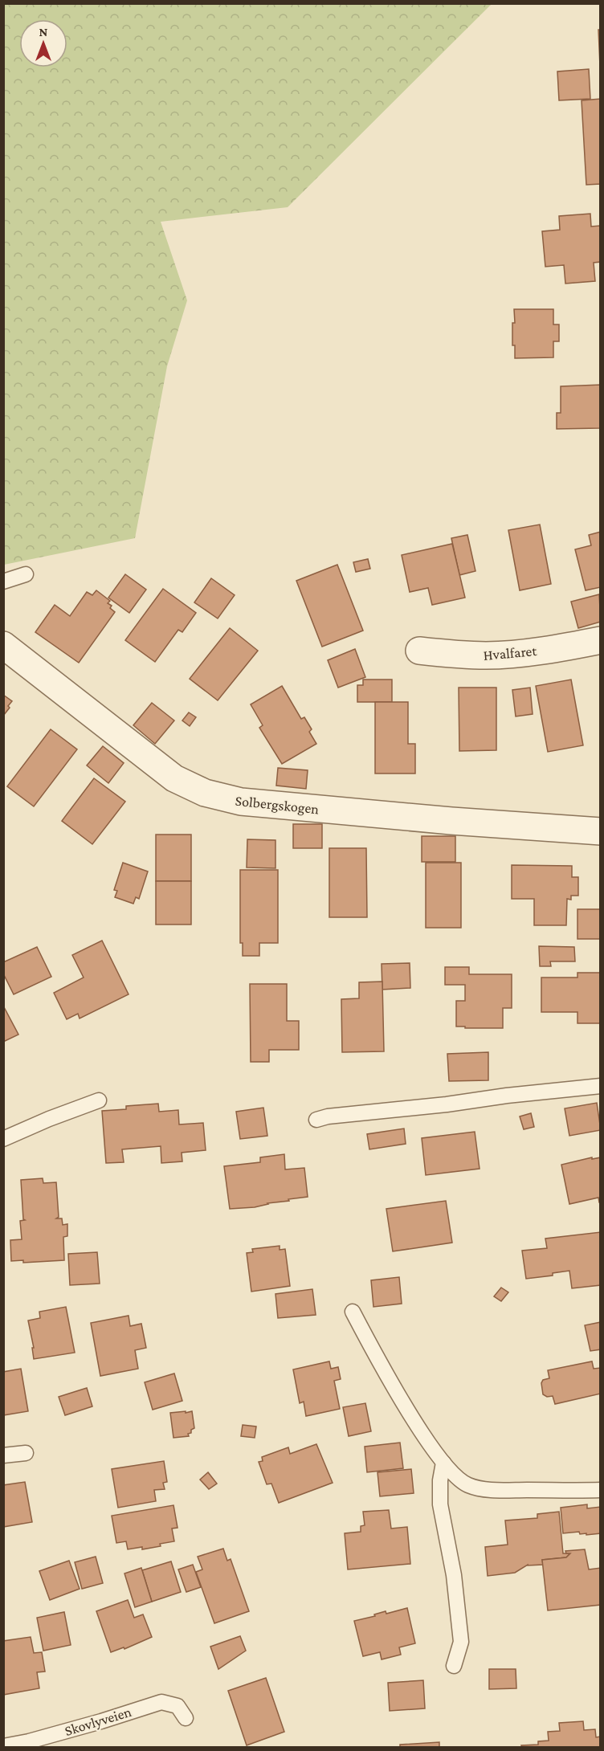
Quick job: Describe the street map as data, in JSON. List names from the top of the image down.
{
  "streets": {
    "street": ["Hvalfaret", "Solbergskogen"],
    "lane": ["Skovlyveien"]
  },
  "north": "top"
}
